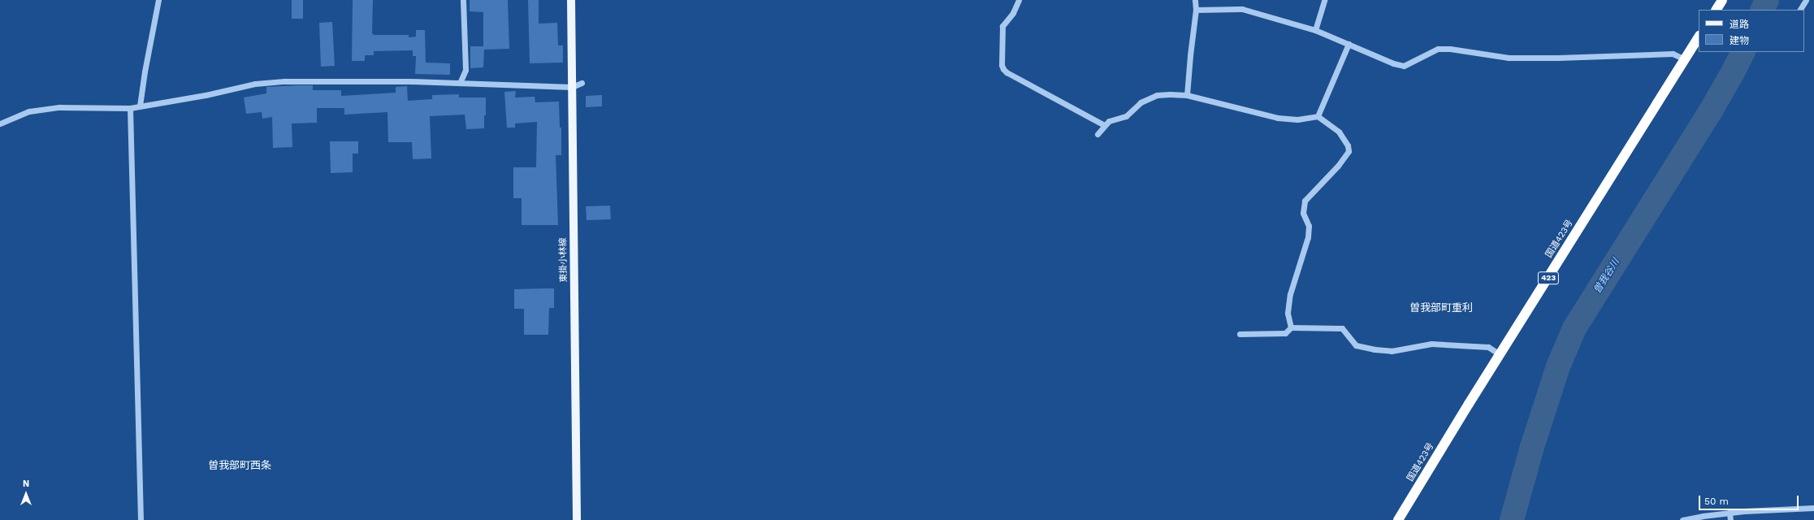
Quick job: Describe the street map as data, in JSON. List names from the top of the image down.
{
  "streets": {
    "highway": ["国道423号", "423"],
    "main road": ["東掛小林線"]
  },
  "districts": ["曽我部町重利", "曽我部町西条"],
  "water": ["曽我谷川"],
  "legend": ["道路", "建物"],
  "scale_bar": "50 m",
  "north": "top"
}
